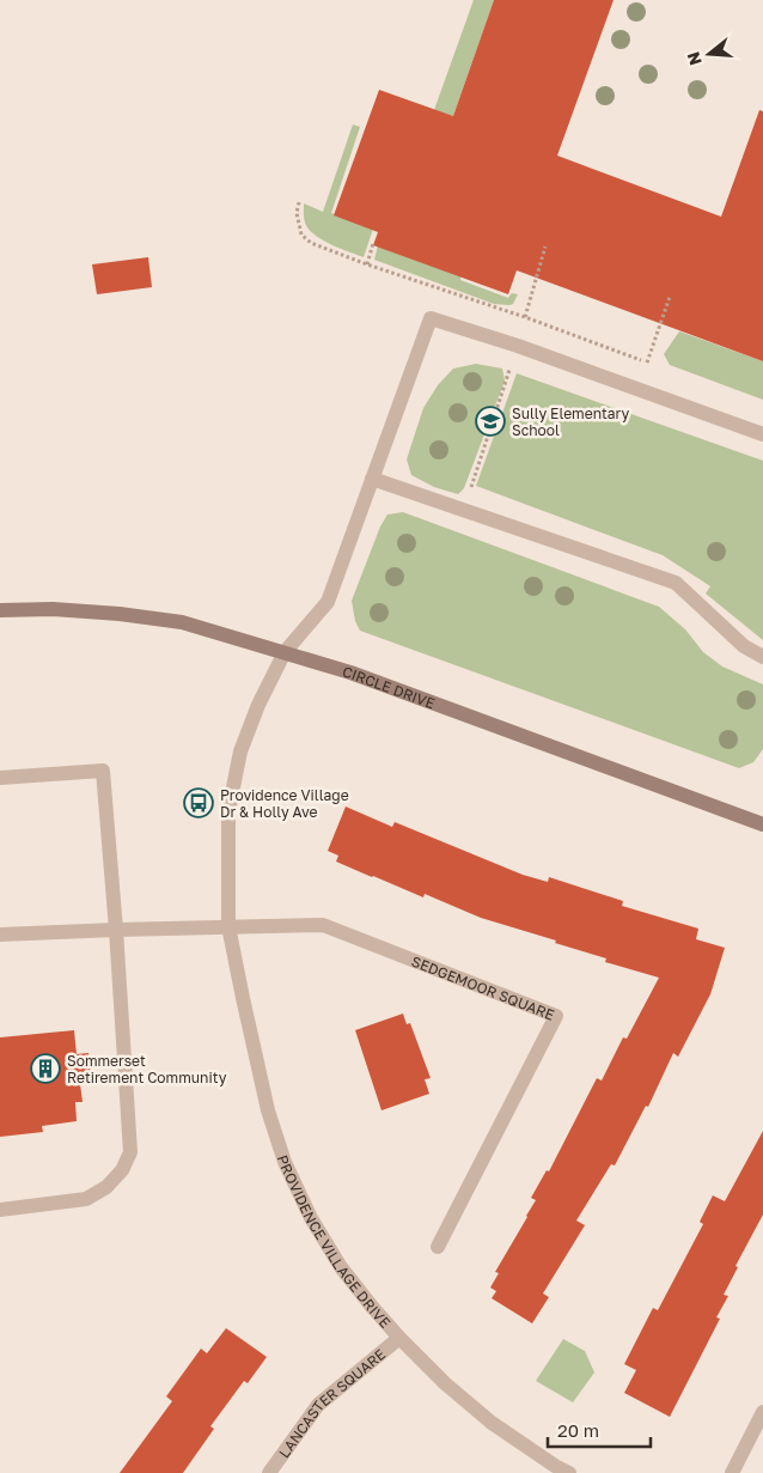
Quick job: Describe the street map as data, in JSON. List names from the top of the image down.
{
  "streets": {
    "street": [
      "CIRCLE DRIVE",
      "SEDGEMOOR SQUARE",
      "PROVIDENCE VILLAGE DRIVE",
      "LANCASTER SQUARE"
    ]
  },
  "crossings": [
    ["CIRCLE DRIVE", "PROVIDENCE VILLAGE DRIVE"],
    ["SEDGEMOOR SQUARE", "PROVIDENCE VILLAGE DRIVE"],
    ["PROVIDENCE VILLAGE DRIVE", "LANCASTER SQUARE"]
  ],
  "places": {
    "school or university": ["Sully Elementary School"],
    "bus stop": ["Providence Village Dr & Holly Ave"],
    "building": ["Sommerset Retirement Community"]
  },
  "scale_bar": "20 m",
  "north": "left"
}
